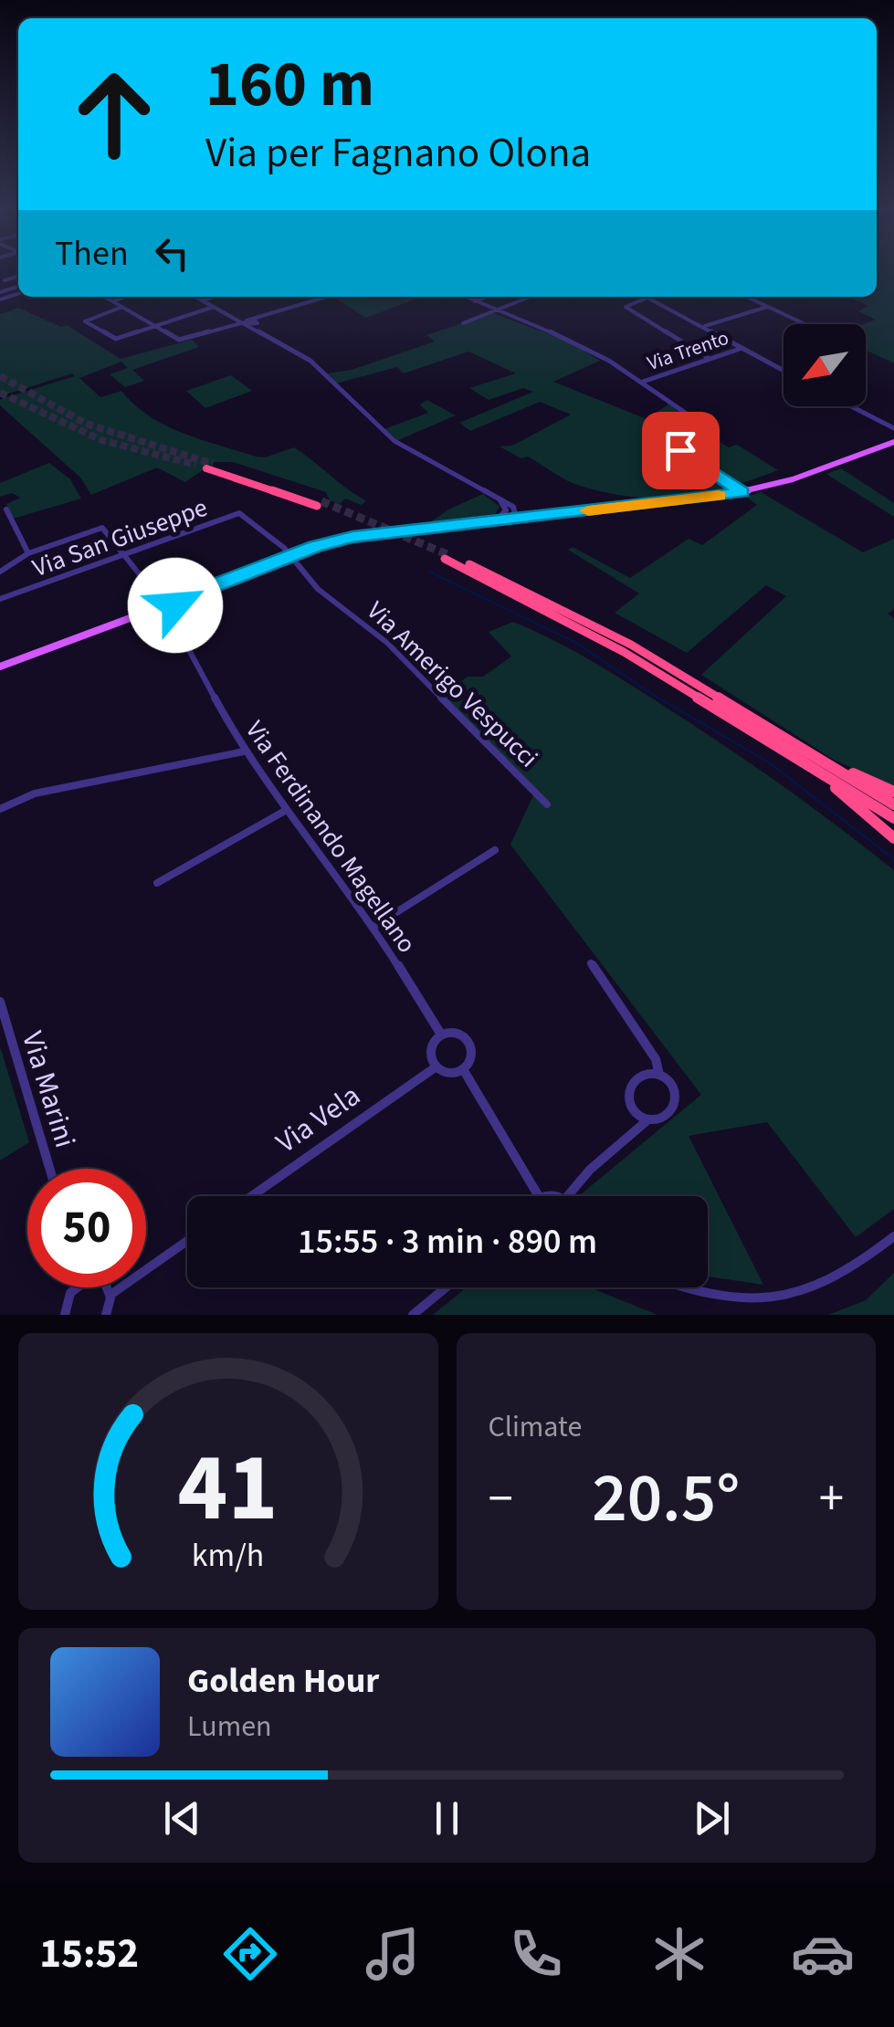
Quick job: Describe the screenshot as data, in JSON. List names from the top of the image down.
{
  "streets": {
    "street": [
      "Via Trento",
      "Via San Giuseppe",
      "Via Amerigo Vespucci",
      "Via Ferdinando Magellano",
      "Via Marini",
      "Via Vela"
    ]
  },
  "crossings": [
    ["Via San Giuseppe", "Via Amerigo Vespucci"],
    ["Via Ferdinando Magellano", "Via Vela"]
  ],
  "north": "bottom left",
  "page": {
    "turn": ["160 m", "Via per Fagnano Olona"],
    "then": "Then",
    "limit": "50",
    "trip": "15:55 · 3 min · 890 m",
    "tile": "Climate",
    "heat": ["−", "20.5°", "+"],
    "song": ["Golden Hour", "Lumen"],
    "tabs": "15:52",
    "gauge": ["41", "km/h"]
  }
}
